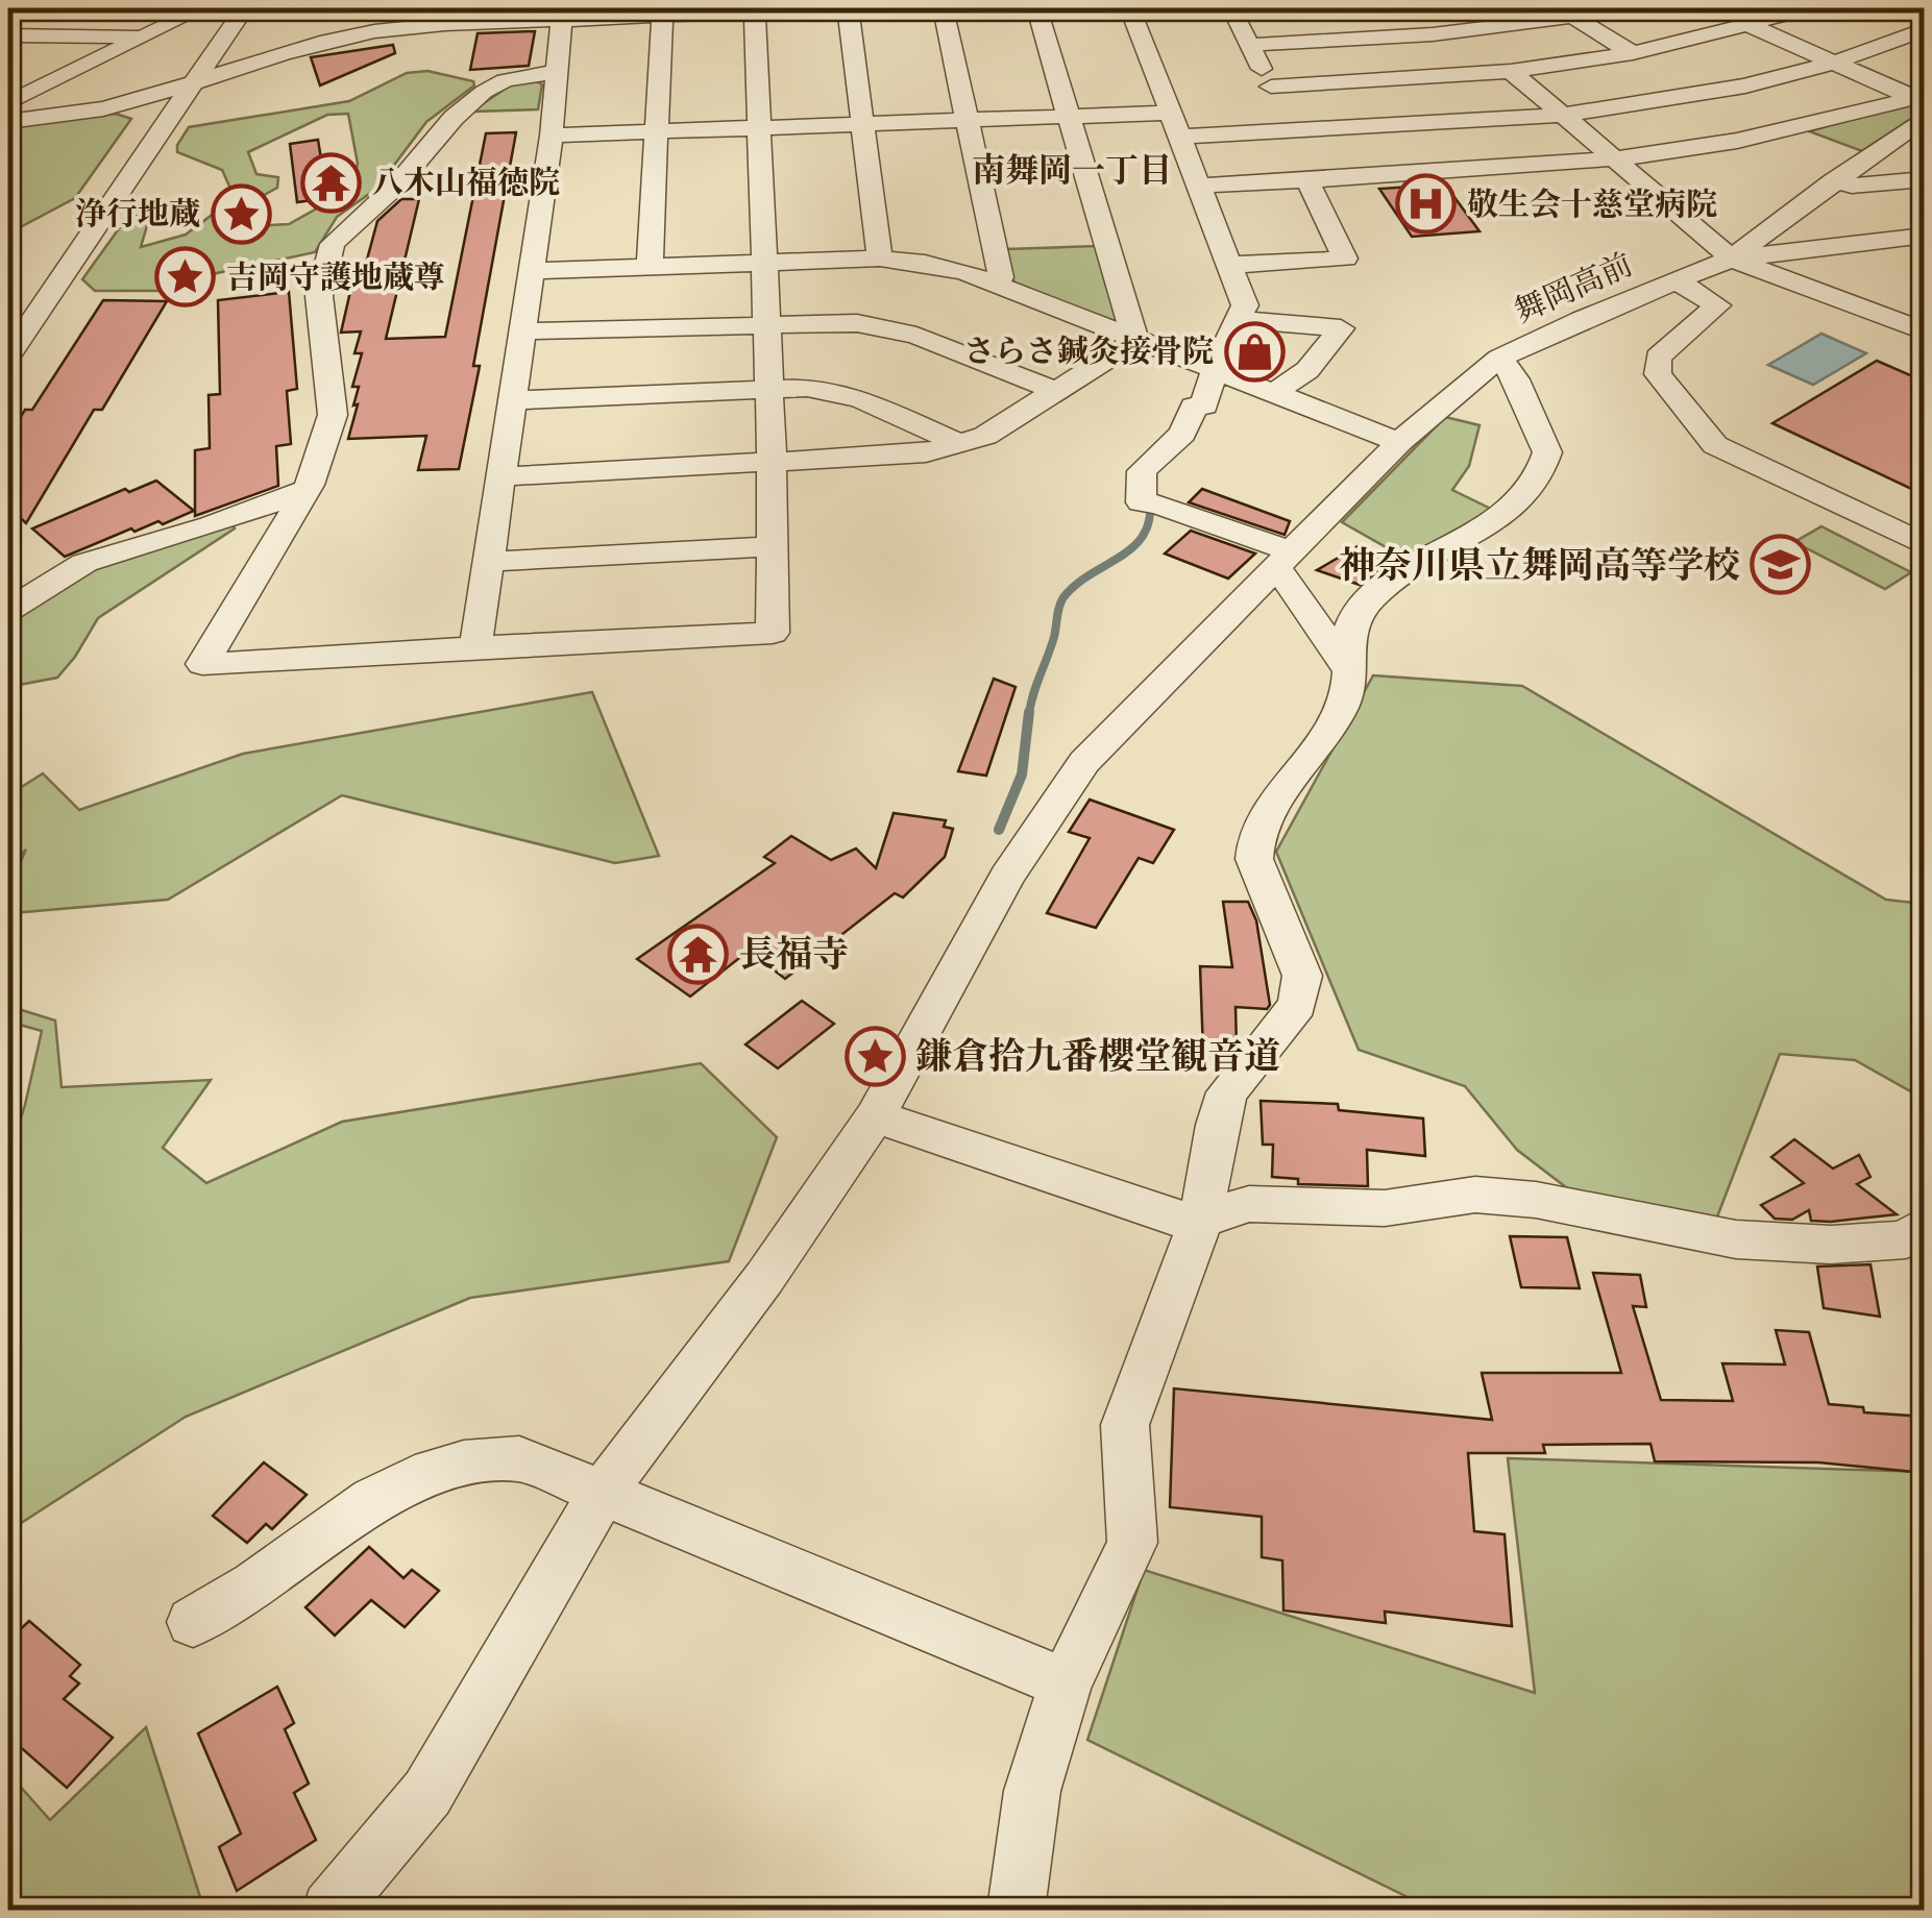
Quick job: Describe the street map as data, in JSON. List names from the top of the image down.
{
  "streets": {
    "street": ["舞岡高前"]
  },
  "districts": ["南舞岡一丁目"],
  "places": {
    "temple": ["八木山福徳院", "長福寺"],
    "hospital": ["敬生会十慈堂病院"],
    "place": ["浄行地蔵", "吉岡守護地蔵尊", "鎌倉拾九番櫻堂観音道"],
    "shop": ["さらさ鍼灸接骨院"],
    "school or university": ["神奈川県立舞岡高等学校"]
  }
}
